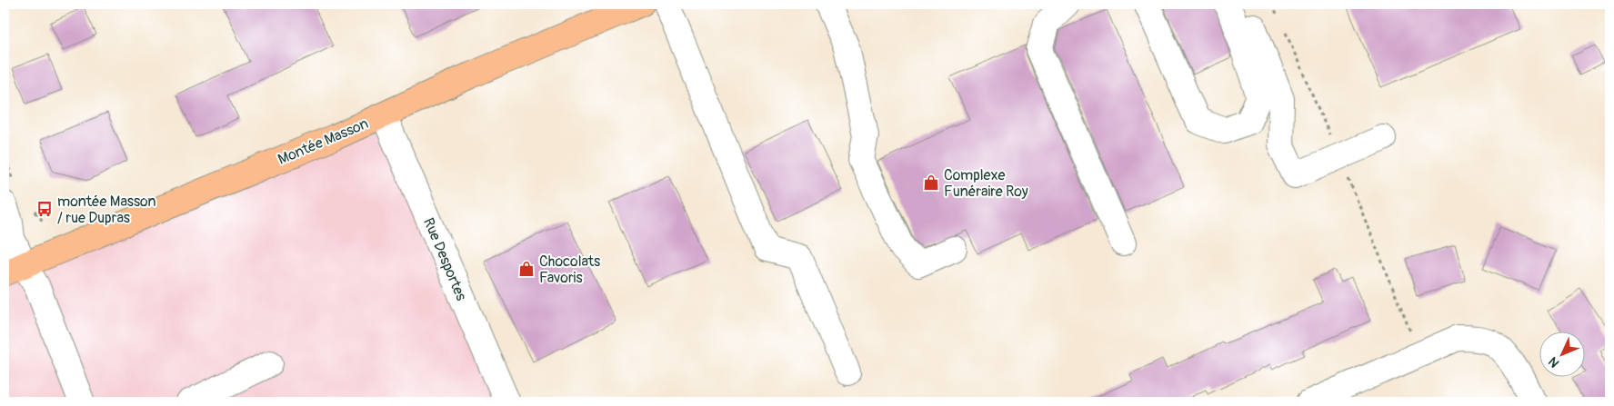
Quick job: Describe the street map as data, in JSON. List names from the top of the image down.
{
  "streets": {
    "main road": ["Montée Masson"],
    "street": ["Rue Desportes"]
  },
  "crossings": [
    ["Montée Masson", "Rue Desportes"]
  ],
  "places": {
    "shop": ["Complexe Funéraire Roy", "Chocolats Favoris"],
    "bus stop": ["montée Masson / rue Dupras"]
  },
  "north": "bottom left"
}
